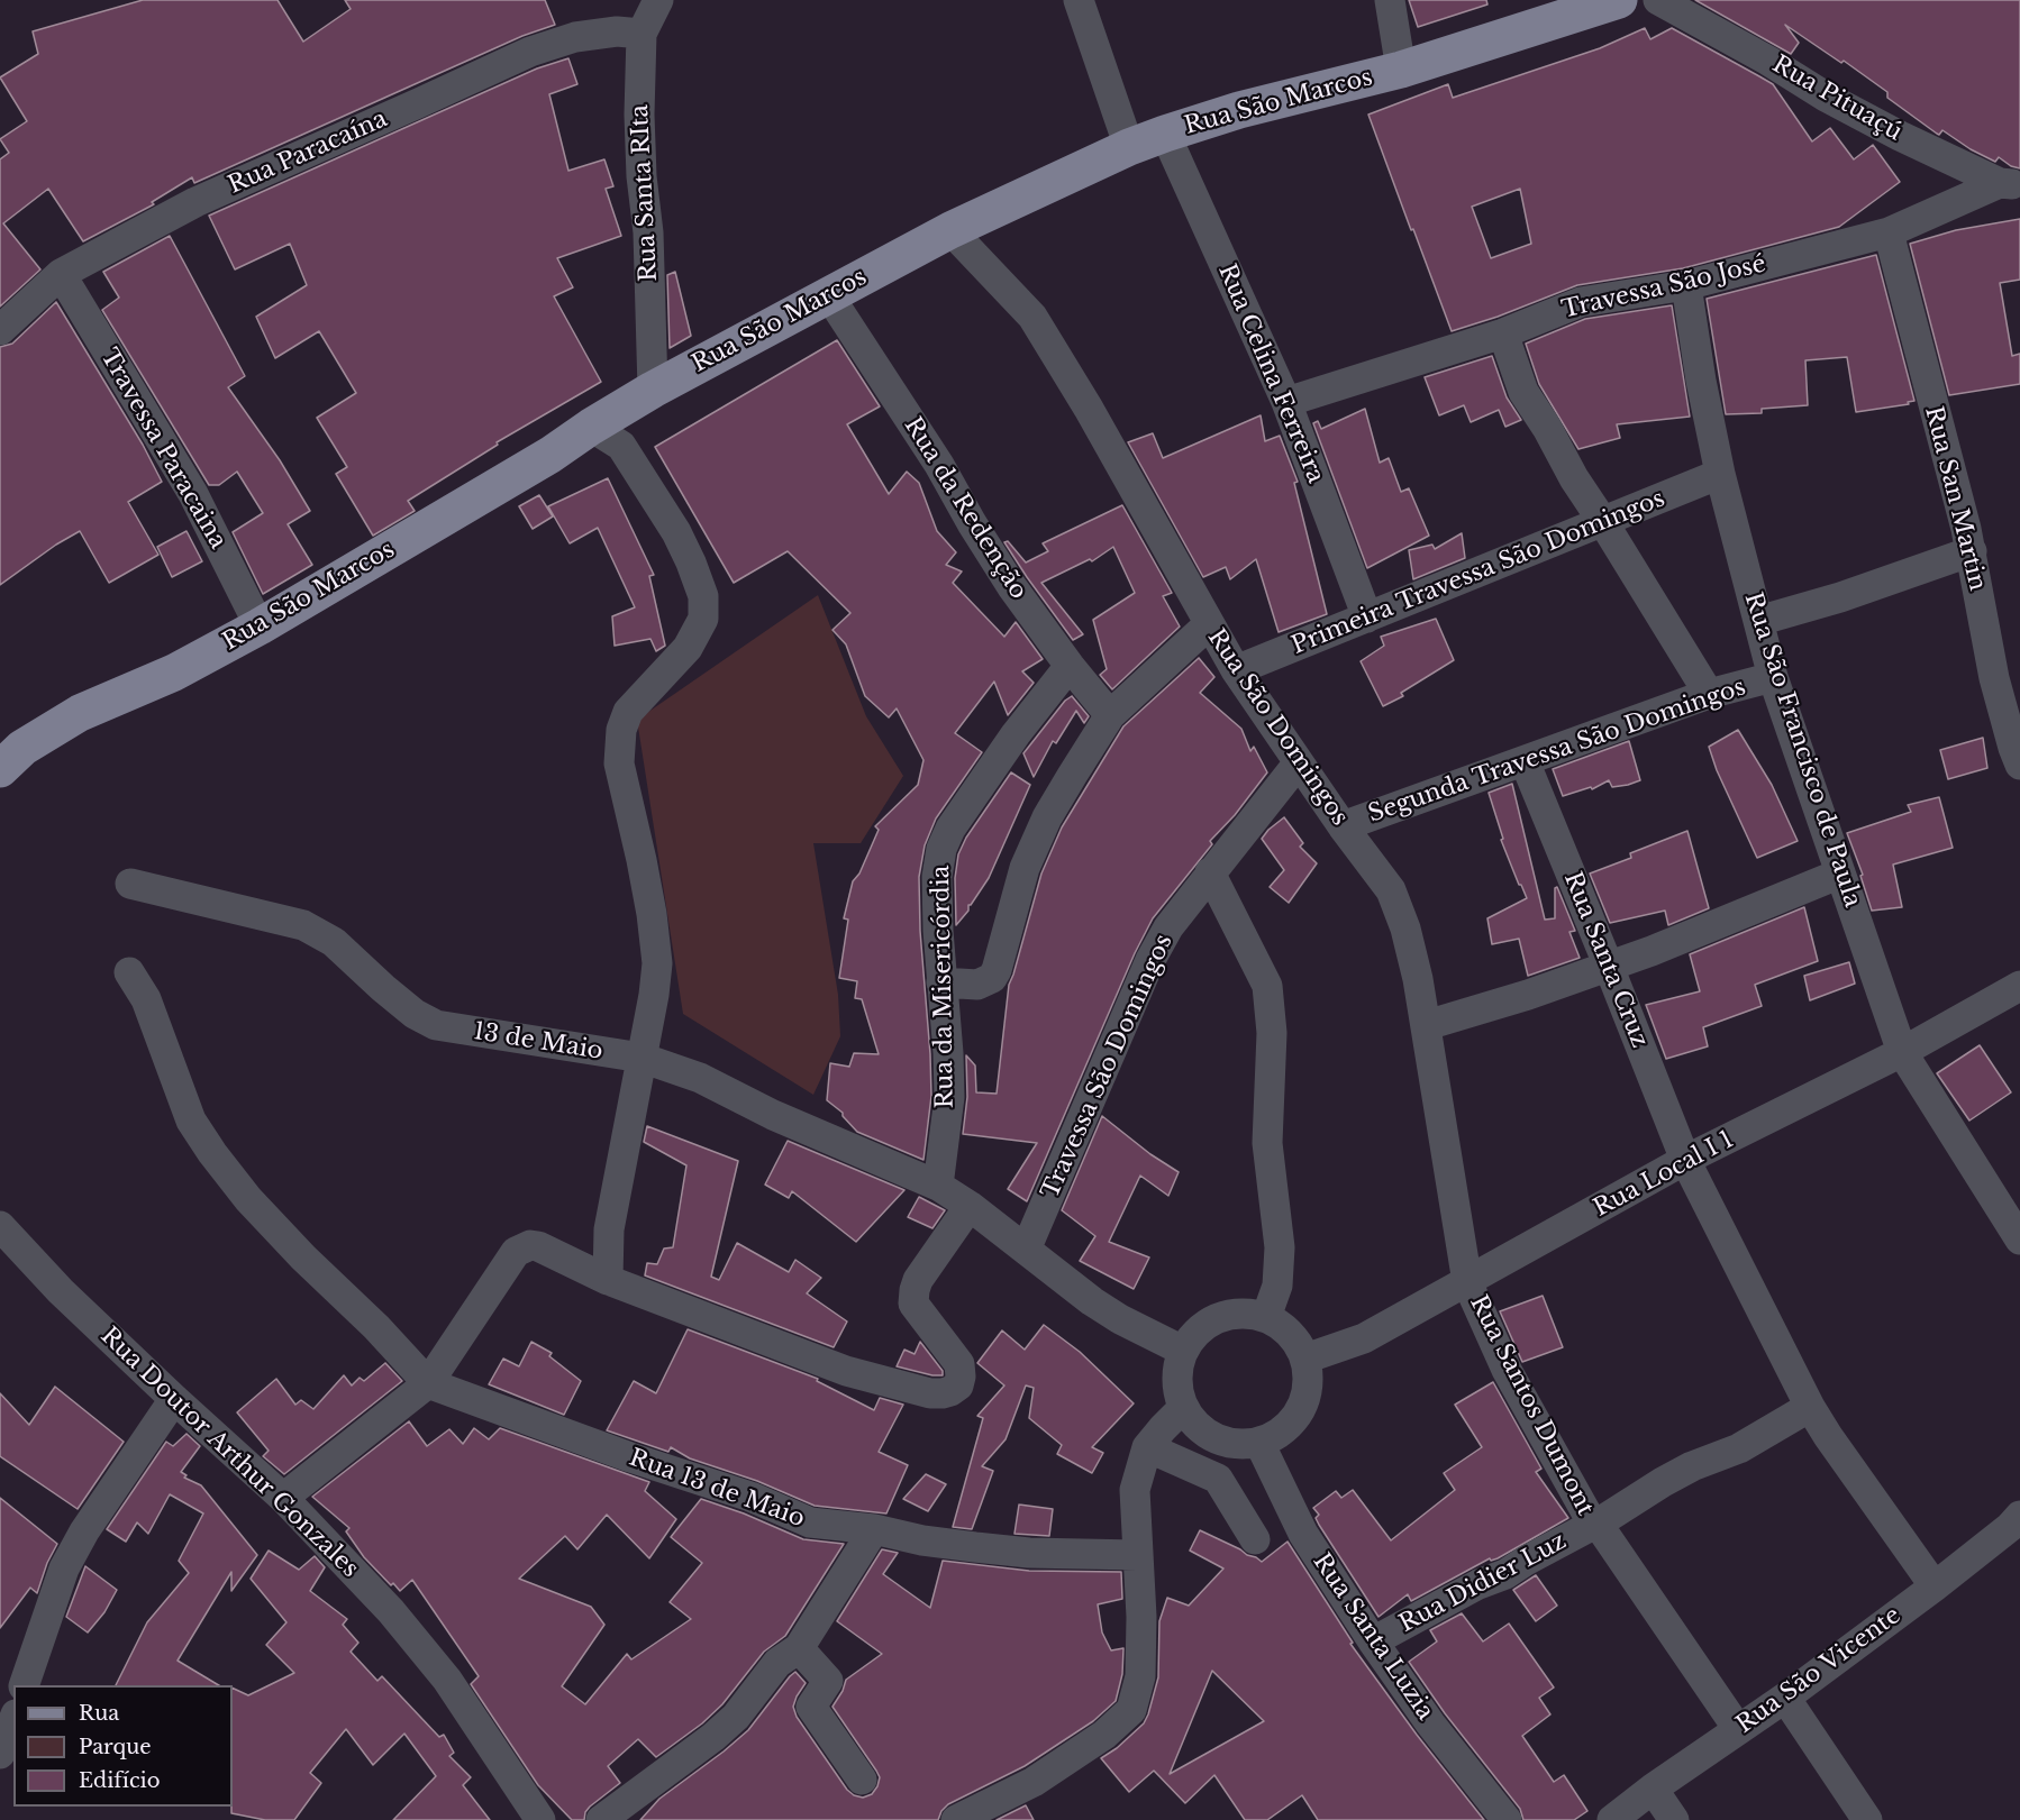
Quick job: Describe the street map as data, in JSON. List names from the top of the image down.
{
  "streets": {
    "main road": ["Rua São Marcos"],
    "street": [
      "Rua Pituaçú",
      "Rua Paracaína",
      "Rua Santa RIta",
      "Travessa São José",
      "Rua Celina Ferreira",
      "Travessa Paracaina",
      "Rua San Martin",
      "Rua da Redenção",
      "Primeira Travessa São Domingos",
      "Rua São Domingos",
      "Rua São Francisco de Paula",
      "Segunda Travessa São Domingos",
      "Rua Santa Cruz",
      "Rua da Misericórdia",
      "13 de Maio",
      "Travessa São Domingos",
      "Rua Local I 1",
      "Rua Santos Dumont",
      "Rua Doutor Arthur Gonzales",
      "Rua 13 de Maio",
      "Rua Didier Luz",
      "Rua Santa Luzia",
      "Rua São Vicente"
    ]
  },
  "crossings": [
    ["Rua Pituaçú", "Travessa São José"],
    ["Rua São Marcos", "Rua Santa RIta"],
    ["Rua São Marcos", "Rua Celina Ferreira"],
    ["Rua São Marcos", "Travessa Paracaina"],
    ["Rua São Marcos", "Rua da Redenção"],
    ["Rua São Marcos", "Rua São Domingos"],
    ["Rua Paracaína", "Rua Santa RIta"],
    ["Rua Paracaína", "Travessa Paracaina"],
    ["Travessa São José", "Rua Celina Ferreira"],
    ["Travessa São José", "Rua San Martin"],
    ["Travessa São José", "Rua São Francisco de Paula"],
    ["Rua Celina Ferreira", "Primeira Travessa São Domingos"],
    ["Rua da Redenção", "Rua da Misericórdia"],
    ["Primeira Travessa São Domingos", "Rua São Domingos"],
    ["Primeira Travessa São Domingos", "Rua São Francisco de Paula"],
    ["Rua São Domingos", "Segunda Travessa São Domingos"],
    ["Rua São Domingos", "Travessa São Domingos"],
    ["Rua São Domingos", "Rua Local I 1"],
    ["Rua São Domingos", "Rua Santos Dumont"],
    ["Rua São Francisco de Paula", "Segunda Travessa São Domingos"],
    ["Rua São Francisco de Paula", "Rua Local I 1"],
    ["Segunda Travessa São Domingos", "Rua Santa Cruz"],
    ["Rua Santa Cruz", "Rua Local I 1"],
    ["Rua Santa Cruz", "Rua Didier Luz"],
    ["Rua Santa Cruz", "Rua São Vicente"],
    ["Rua da Misericórdia", "13 de Maio"],
    ["13 de Maio", "Travessa São Domingos"],
    ["13 de Maio", "Rua Local I 1"],
    ["13 de Maio", "Rua Santa Luzia"],
    ["Rua Local I 1", "Rua Santos Dumont"],
    ["Rua Local I 1", "Rua Santa Luzia"],
    ["Rua Santos Dumont", "Rua Didier Luz"],
    ["Rua Didier Luz", "Rua Santa Luzia"]
  ],
  "legend": ["Rua", "Parque", "Edifício"]
}
